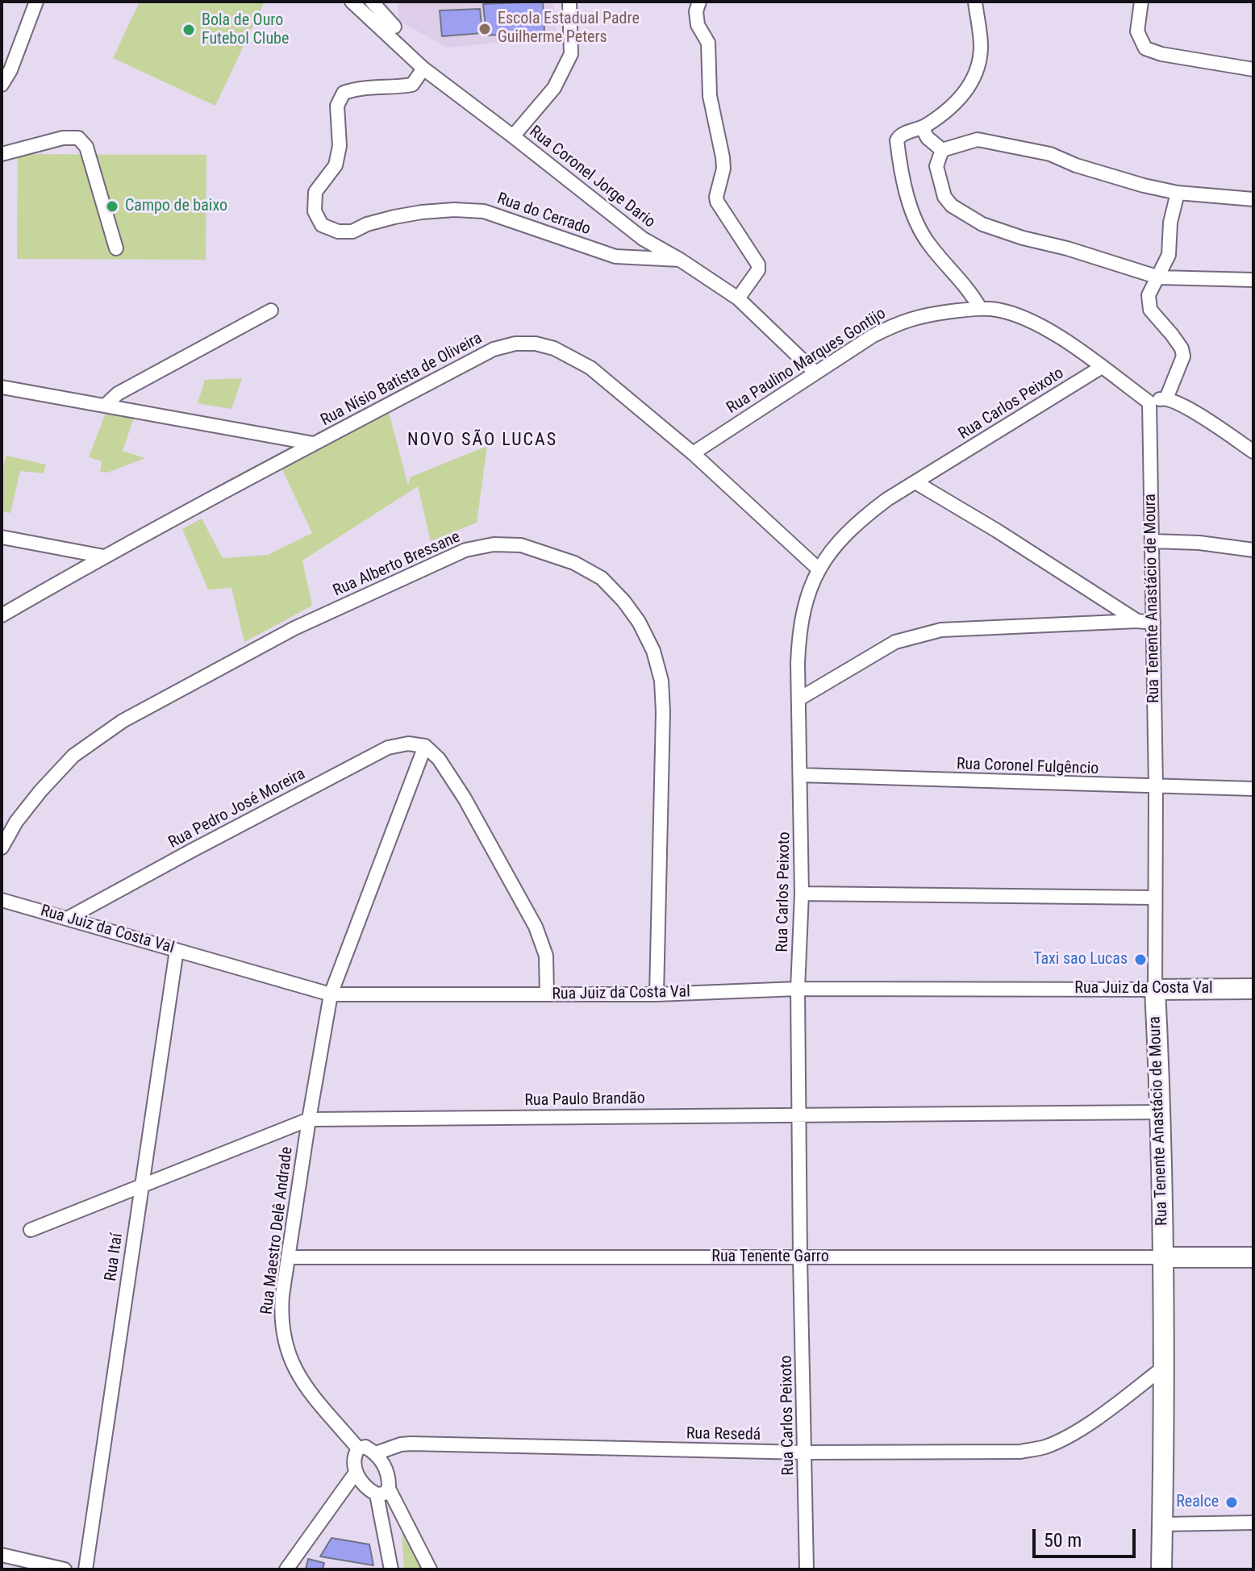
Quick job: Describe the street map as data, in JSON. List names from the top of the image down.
{
  "streets": {
    "street": [
      "Rua Coronel Jorge Dario",
      "Rua do Cerrado",
      "Rua Paulino Marques Gontijo",
      "Rua Nísio Batista de Oliveira",
      "Rua Carlos Peixoto",
      "Rua Alberto Bressane",
      "Rua Tenente Anastácio de Moura",
      "Rua Coronel Fulgêncio",
      "Rua Pedro José Moreira",
      "Rua Juiz da Costa Val",
      "Rua Paulo Brandão",
      "Rua Maestro Delê Andrade",
      "Rua Itaí",
      "Rua Tenente Garro",
      "Rua Resedá"
    ]
  },
  "crossings": [
    ["Rua Coronel Jorge Dario", "Rua do Cerrado"],
    ["Rua Coronel Jorge Dario", "Rua Paulino Marques Gontijo"],
    ["Rua Paulino Marques Gontijo", "Rua Nísio Batista de Oliveira"],
    ["Rua Paulino Marques Gontijo", "Rua Carlos Peixoto"],
    ["Rua Paulino Marques Gontijo", "Rua Tenente Anastácio de Moura"],
    ["Rua Nísio Batista de Oliveira", "Rua Carlos Peixoto"],
    ["Rua Carlos Peixoto", "Rua Coronel Fulgêncio"],
    ["Rua Carlos Peixoto", "Rua Juiz da Costa Val"],
    ["Rua Carlos Peixoto", "Rua Paulo Brandão"],
    ["Rua Carlos Peixoto", "Rua Tenente Garro"],
    ["Rua Carlos Peixoto", "Rua Resedá"],
    ["Rua Alberto Bressane", "Rua Juiz da Costa Val"],
    ["Rua Tenente Anastácio de Moura", "Rua Coronel Fulgêncio"],
    ["Rua Tenente Anastácio de Moura", "Rua Juiz da Costa Val"],
    ["Rua Tenente Anastácio de Moura", "Rua Paulo Brandão"],
    ["Rua Tenente Anastácio de Moura", "Rua Tenente Garro"],
    ["Rua Tenente Anastácio de Moura", "Rua Resedá"],
    ["Rua Pedro José Moreira", "Rua Juiz da Costa Val"],
    ["Rua Pedro José Moreira", "Rua Maestro Delê Andrade"],
    ["Rua Juiz da Costa Val", "Rua Maestro Delê Andrade"],
    ["Rua Juiz da Costa Val", "Rua Itaí"],
    ["Rua Paulo Brandão", "Rua Maestro Delê Andrade"],
    ["Rua Paulo Brandão", "Rua Itaí"],
    ["Rua Maestro Delê Andrade", "Rua Tenente Garro"]
  ],
  "districts": ["NOVO SÃO LUCAS"],
  "places": [
    "Escola Estadual Padre Guilherme Peters",
    "Bola de Ouro Futebol Clube",
    "Campo de baixo",
    "Taxi sao Lucas",
    "Realce"
  ],
  "scale_bar": "50 m"
}
